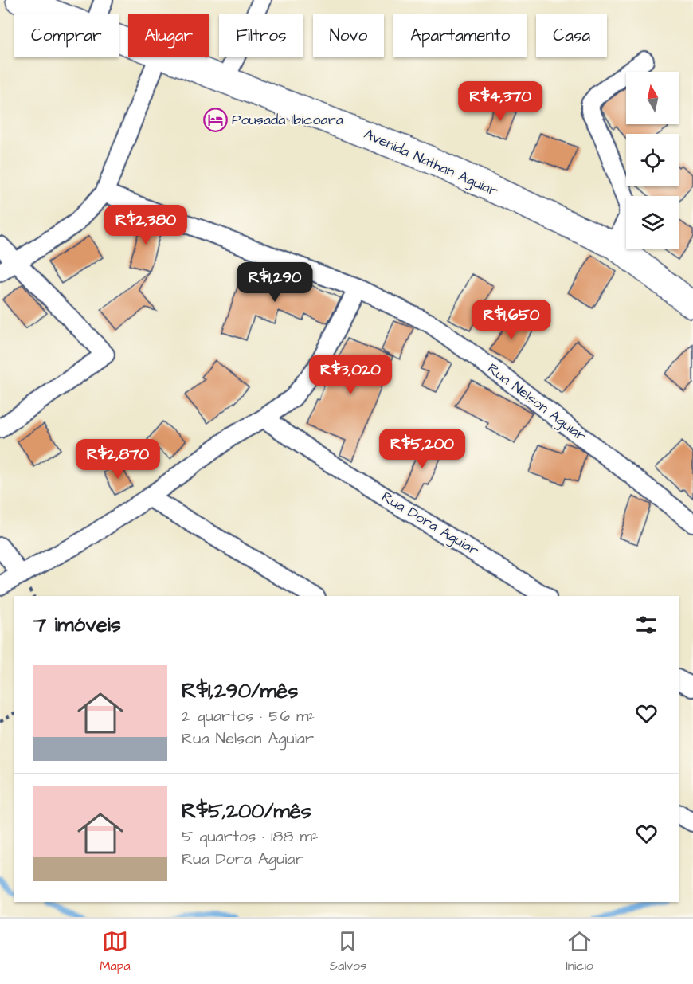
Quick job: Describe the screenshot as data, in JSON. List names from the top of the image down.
{
  "streets": {
    "main road": ["Avenida Nathan Aguiar"],
    "street": ["Rua Nelson Aguiar", "Rua Dora Aguiar"]
  },
  "places": {
    "hotel": ["Pousada Ibicoara"]
  },
  "north": "top",
  "page": {
    "chip": [
      "Comprar",
      "Alugar",
      "Filtros",
      "Novo",
      "Apartamento",
      "Casa"
    ],
    "price": [
      "R$4,370",
      "R$2,380",
      "R$1,290",
      "R$1,650",
      "R$3,020",
      "R$5,200",
      "R$2,870"
    ],
    "heading": "7 imóveis",
    "list": [
      {
        "name": "R$1,290/mês",
        "note": "2 quartos · 56 m² · Rua Nelson Aguiar"
      },
      {
        "name": "R$5,200/mês",
        "note": "5 quartos · 188 m² · Rua Dora Aguiar"
      }
    ],
    "tabs": ["Mapa", "Salvos", "Início"]
  }
}
